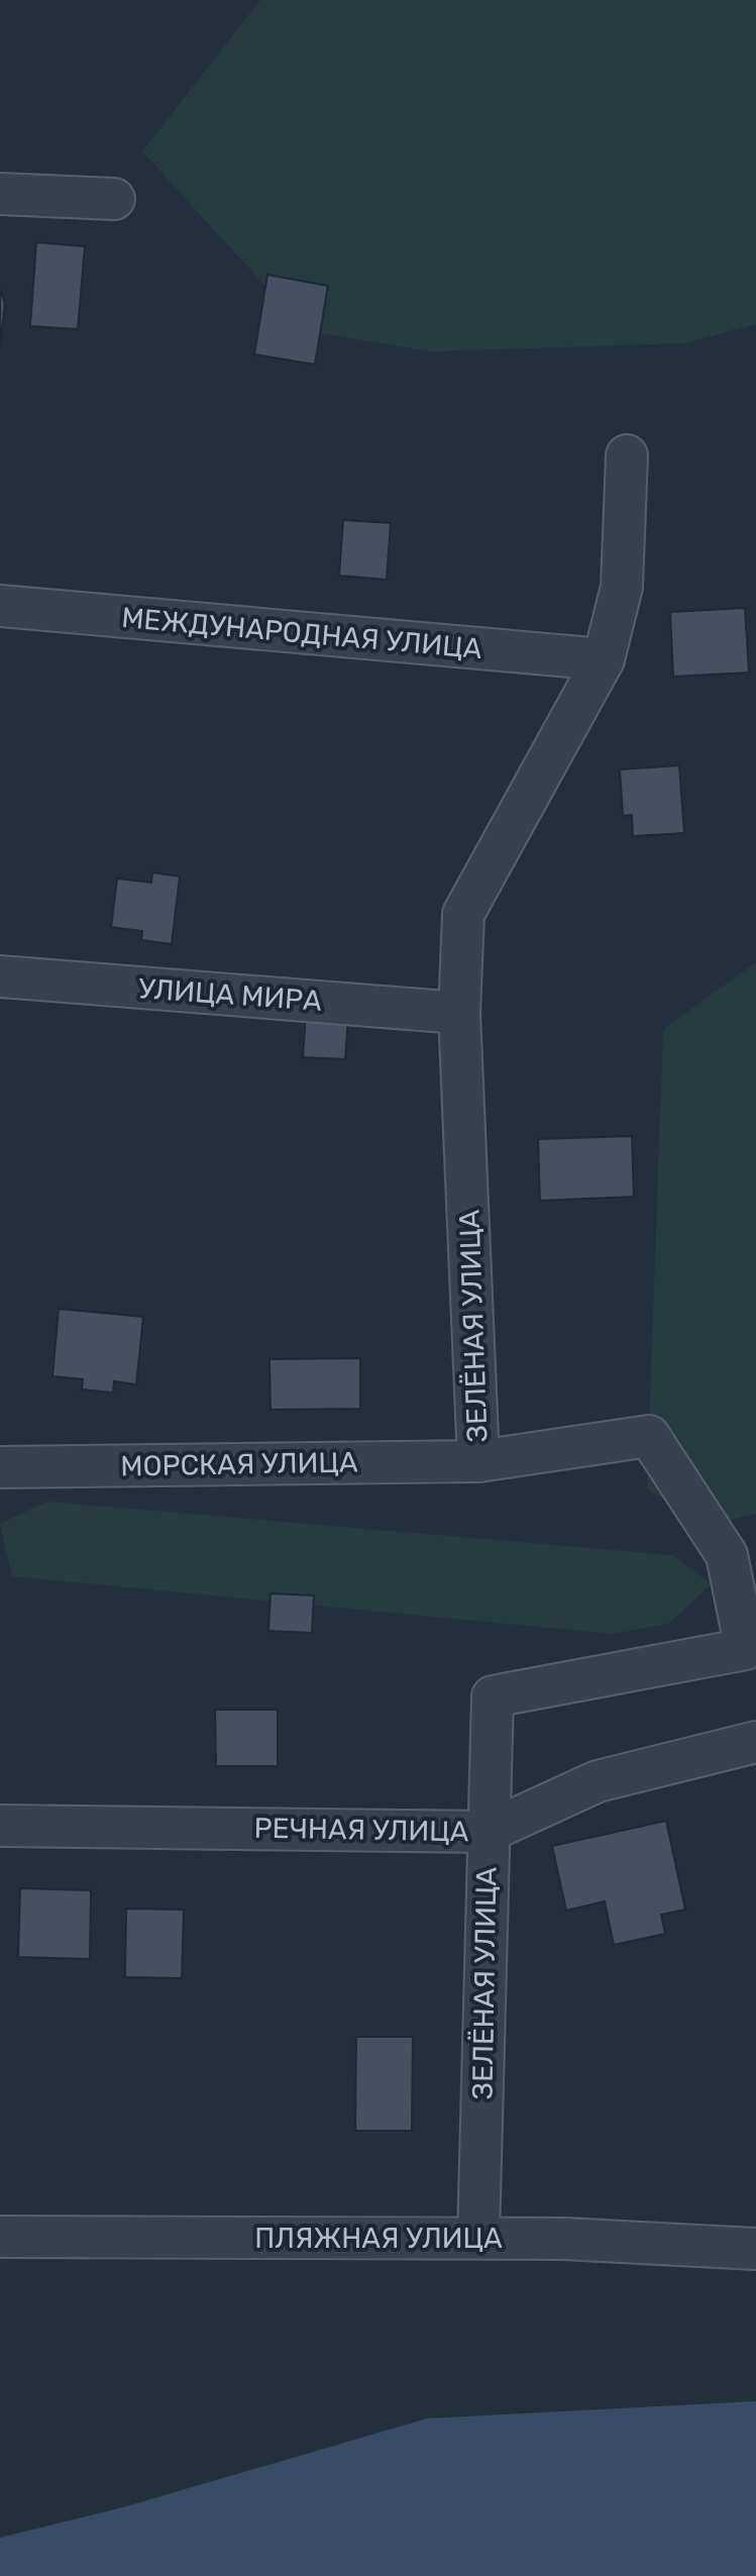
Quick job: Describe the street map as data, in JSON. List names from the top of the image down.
{
  "streets": {
    "street": [
      "МЕЖДУНАРОДНАЯ УЛИЦА",
      "УЛИЦА МИРА",
      "ЗЕЛЁНАЯ УЛИЦА",
      "МОРСКАЯ УЛИЦА",
      "РЕЧНАЯ УЛИЦА",
      "ПЛЯЖНАЯ УЛИЦА"
    ]
  },
  "crossings": [
    ["МЕЖДУНАРОДНАЯ УЛИЦА", "ЗЕЛЁНАЯ УЛИЦА"],
    ["УЛИЦА МИРА", "ЗЕЛЁНАЯ УЛИЦА"],
    ["ЗЕЛЁНАЯ УЛИЦА", "МОРСКАЯ УЛИЦА"],
    ["ЗЕЛЁНАЯ УЛИЦА", "РЕЧНАЯ УЛИЦА"],
    ["ЗЕЛЁНАЯ УЛИЦА", "ПЛЯЖНАЯ УЛИЦА"]
  ]
}
